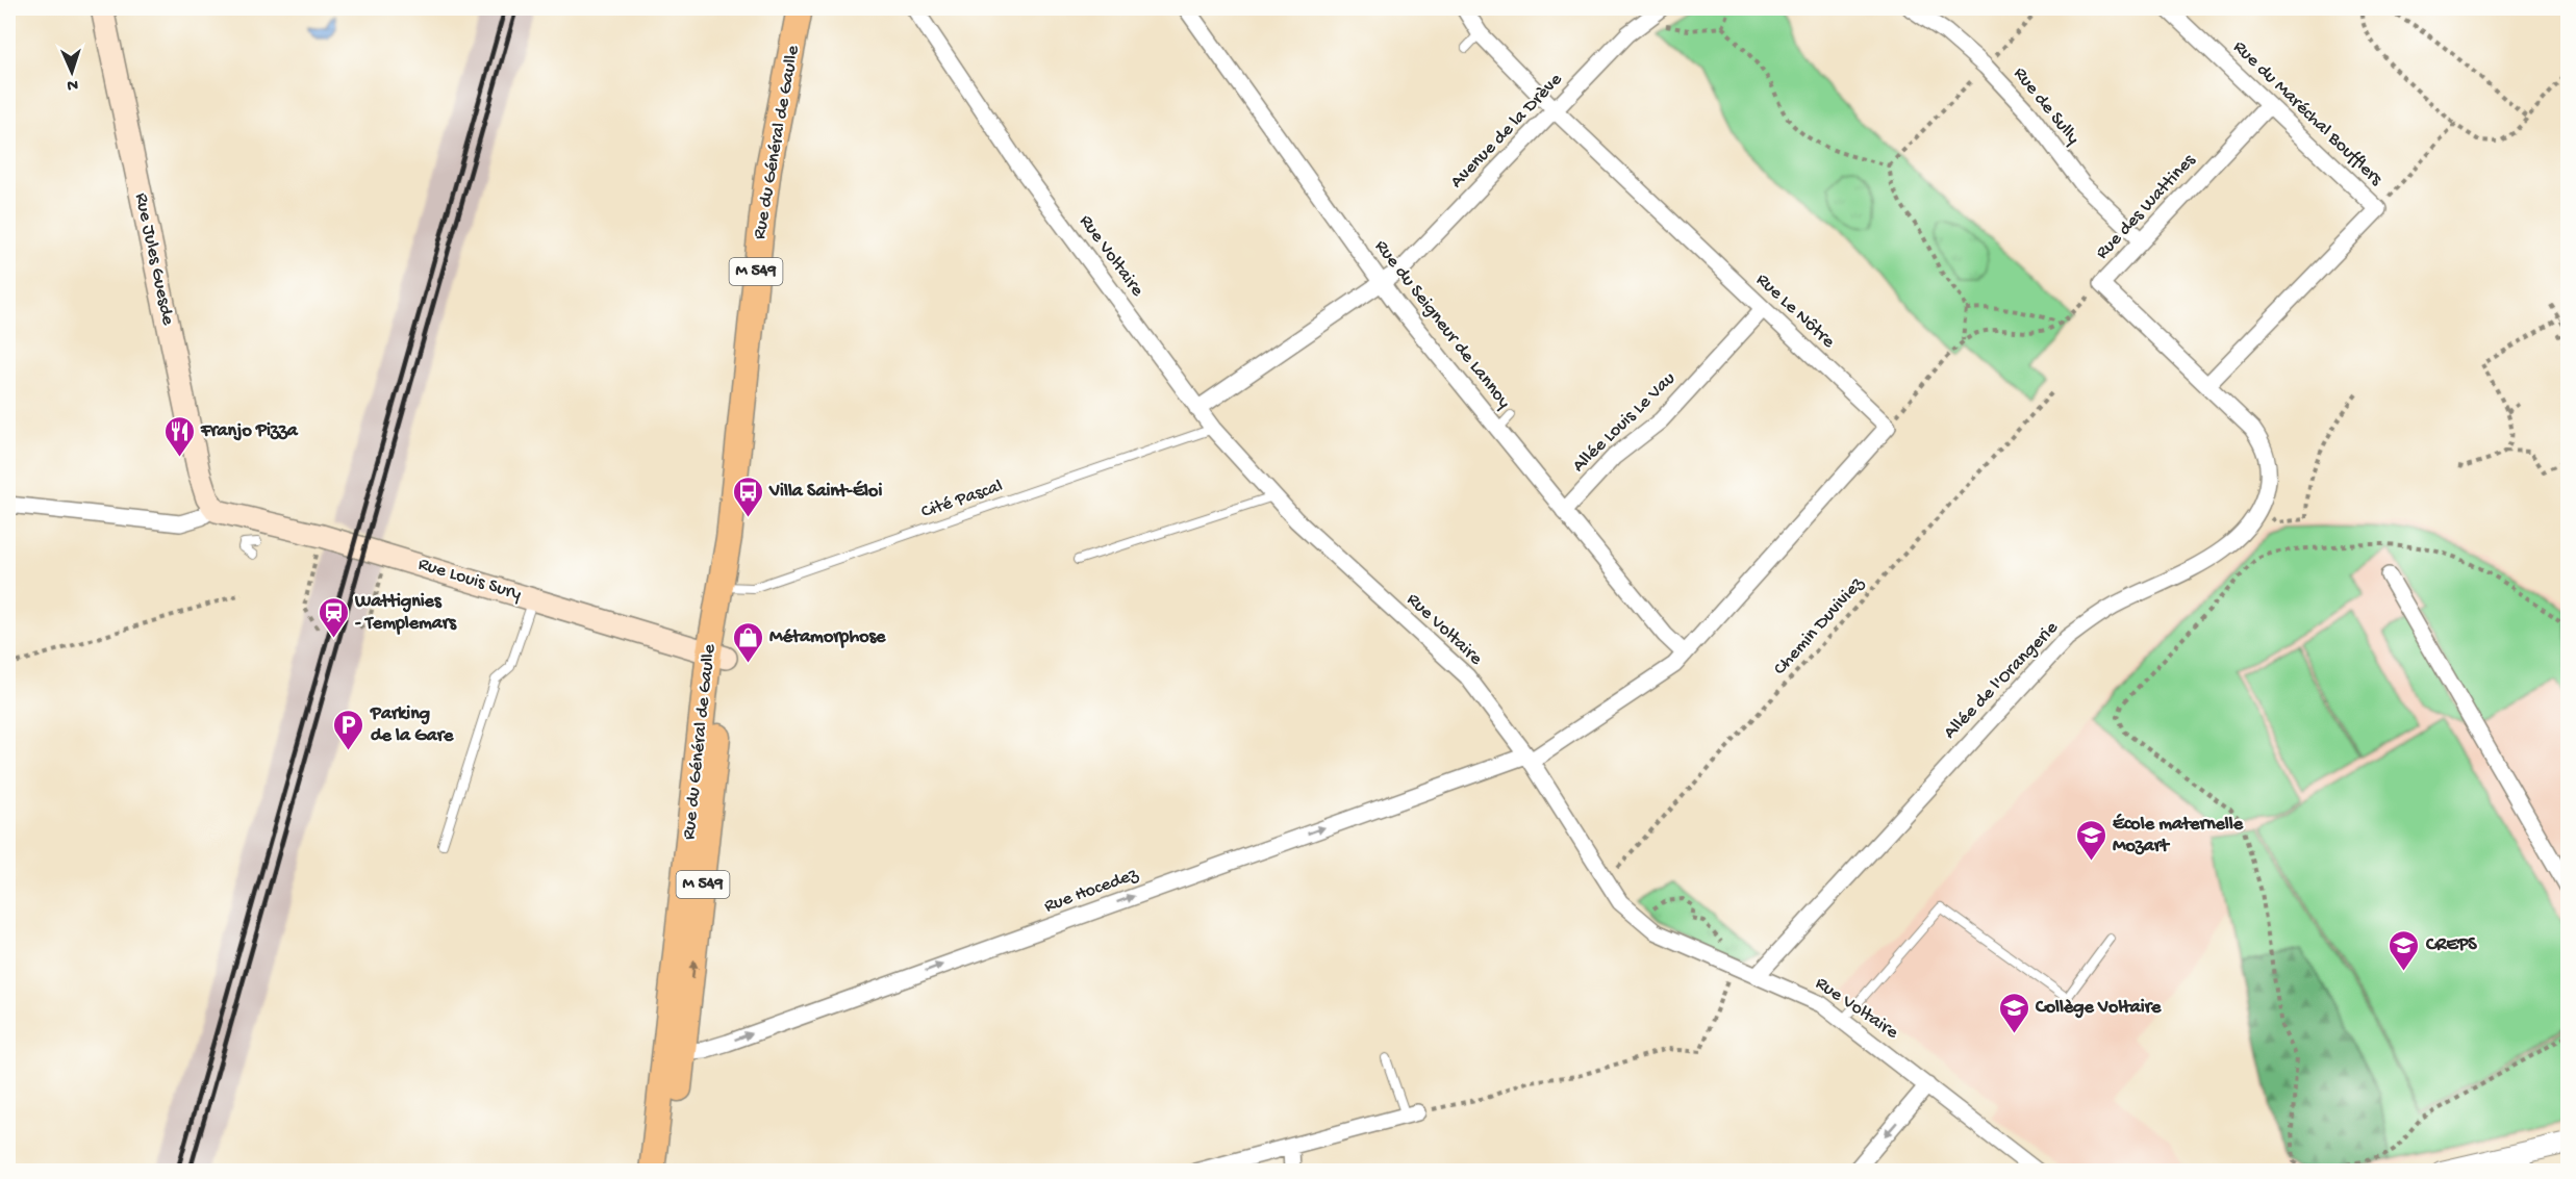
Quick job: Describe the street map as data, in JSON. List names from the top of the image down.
{
  "streets": {
    "main road": [
      "Rue du Général de Gaulle",
      "Rue Jules Guesde",
      "M 549",
      "Rue Louis Sury"
    ],
    "street": [
      "Rue de Sully",
      "Rue du Maréchal Boufflers",
      "Avenue de la Drève",
      "Rue des Wattines",
      "Rue Voltaire",
      "Rue Le Nôtre",
      "Rue du Seigneur de Lannoy",
      "Allée Louis Le Vau",
      "Allée de l'Orangerie",
      "Rue Hocedez"
    ],
    "lane": ["Cité Pascal"],
    "path": ["Chemin Duviviez"]
  },
  "crossings": [
    ["Rue de Sully", "Rue des Wattines"],
    ["Rue du Maréchal Boufflers", "Rue des Wattines"],
    ["Rue du Maréchal Boufflers", "Allée de l'Orangerie"],
    ["Avenue de la Drève", "Rue Voltaire"],
    ["Avenue de la Drève", "Rue Le Nôtre"],
    ["Avenue de la Drève", "Rue du Seigneur de Lannoy"],
    ["Rue du Général de Gaulle", "Cité Pascal"],
    ["Rue du Général de Gaulle", "Rue Louis Sury"],
    ["Rue du Général de Gaulle", "Rue Hocedez"],
    ["Rue des Wattines", "Allée de l'Orangerie"],
    ["Rue Voltaire", "Cité Pascal"],
    ["Rue Voltaire", "Chemin Duviviez"],
    ["Rue Voltaire", "Allée de l'Orangerie"],
    ["Rue Voltaire", "Rue Hocedez"],
    ["Rue Jules Guesde", "Rue Louis Sury"],
    ["Rue Le Nôtre", "Allée Louis Le Vau"],
    ["Rue du Seigneur de Lannoy", "Allée Louis Le Vau"],
    ["Rue du Seigneur de Lannoy", "Rue Hocedez"]
  ],
  "one_way": ["Rue Hocedez"],
  "places": {
    "restaurant": ["Franjo Pizza"],
    "bus stop": ["Villa Saint-Éloi"],
    "station": ["Wattignies - Templemars"],
    "shop": ["Métamorphose"],
    "parking": ["Parking de la Gare"],
    "school or university": ["École maternelle Mozart", "CREPS", "Collège Voltaire"]
  },
  "north": "bottom"
}
